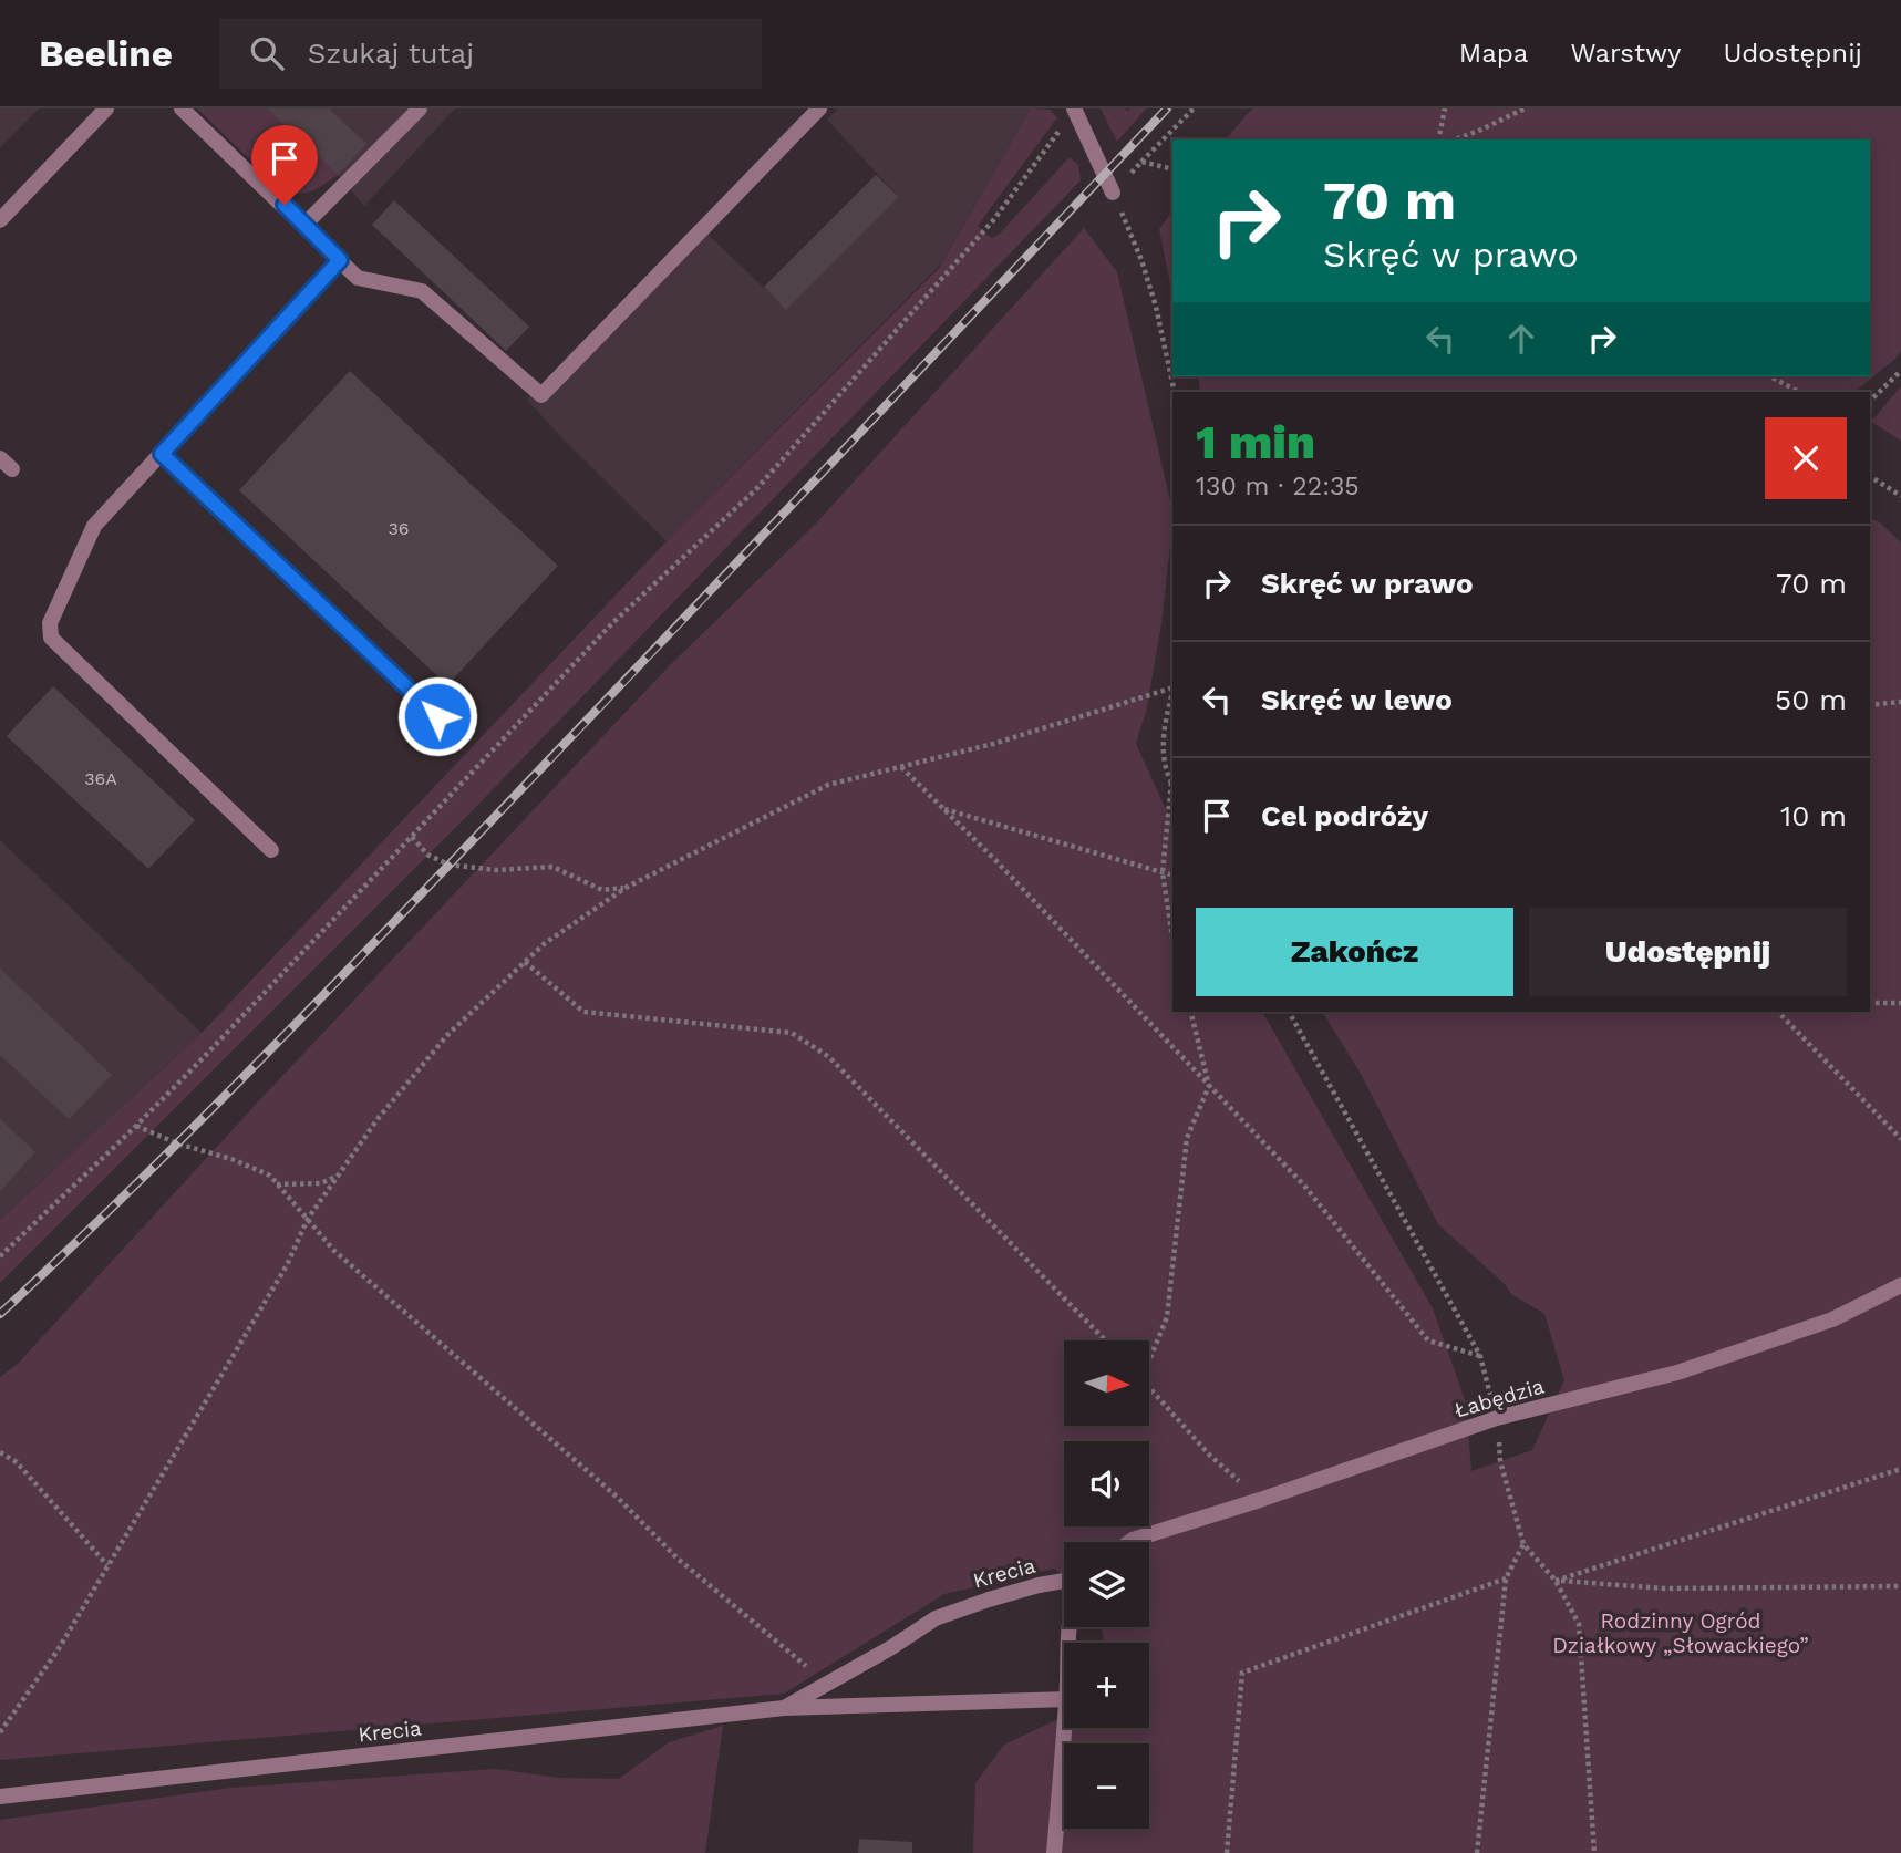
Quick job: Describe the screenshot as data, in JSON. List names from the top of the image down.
{
  "streets": {
    "street": ["Łabędzia", "Krecia"]
  },
  "parks": ["Rodzinny Ogród Działkowy „Słowackiego”"],
  "house_numbers": ["36", "36A"],
  "north": "right",
  "page": {
    "header": "Beeline",
    "search": "Szukaj tutaj",
    "nav": ["Mapa", "Warstwy", "Udostępnij"],
    "turn": ["70 m", "Skręć w prawo"],
    "heading": ["1 min", "130 m · 22:35"],
    "list": [
      {
        "name": "Skręć w prawo",
        "value": "70 m"
      },
      {
        "name": "Skręć w lewo",
        "value": "50 m"
      },
      {
        "name": "Cel podróży",
        "value": "10 m"
      }
    ],
    "buttons": ["Zakończ", "Udostępnij"],
    "map_buttons": ["+", "−"]
  }
}
